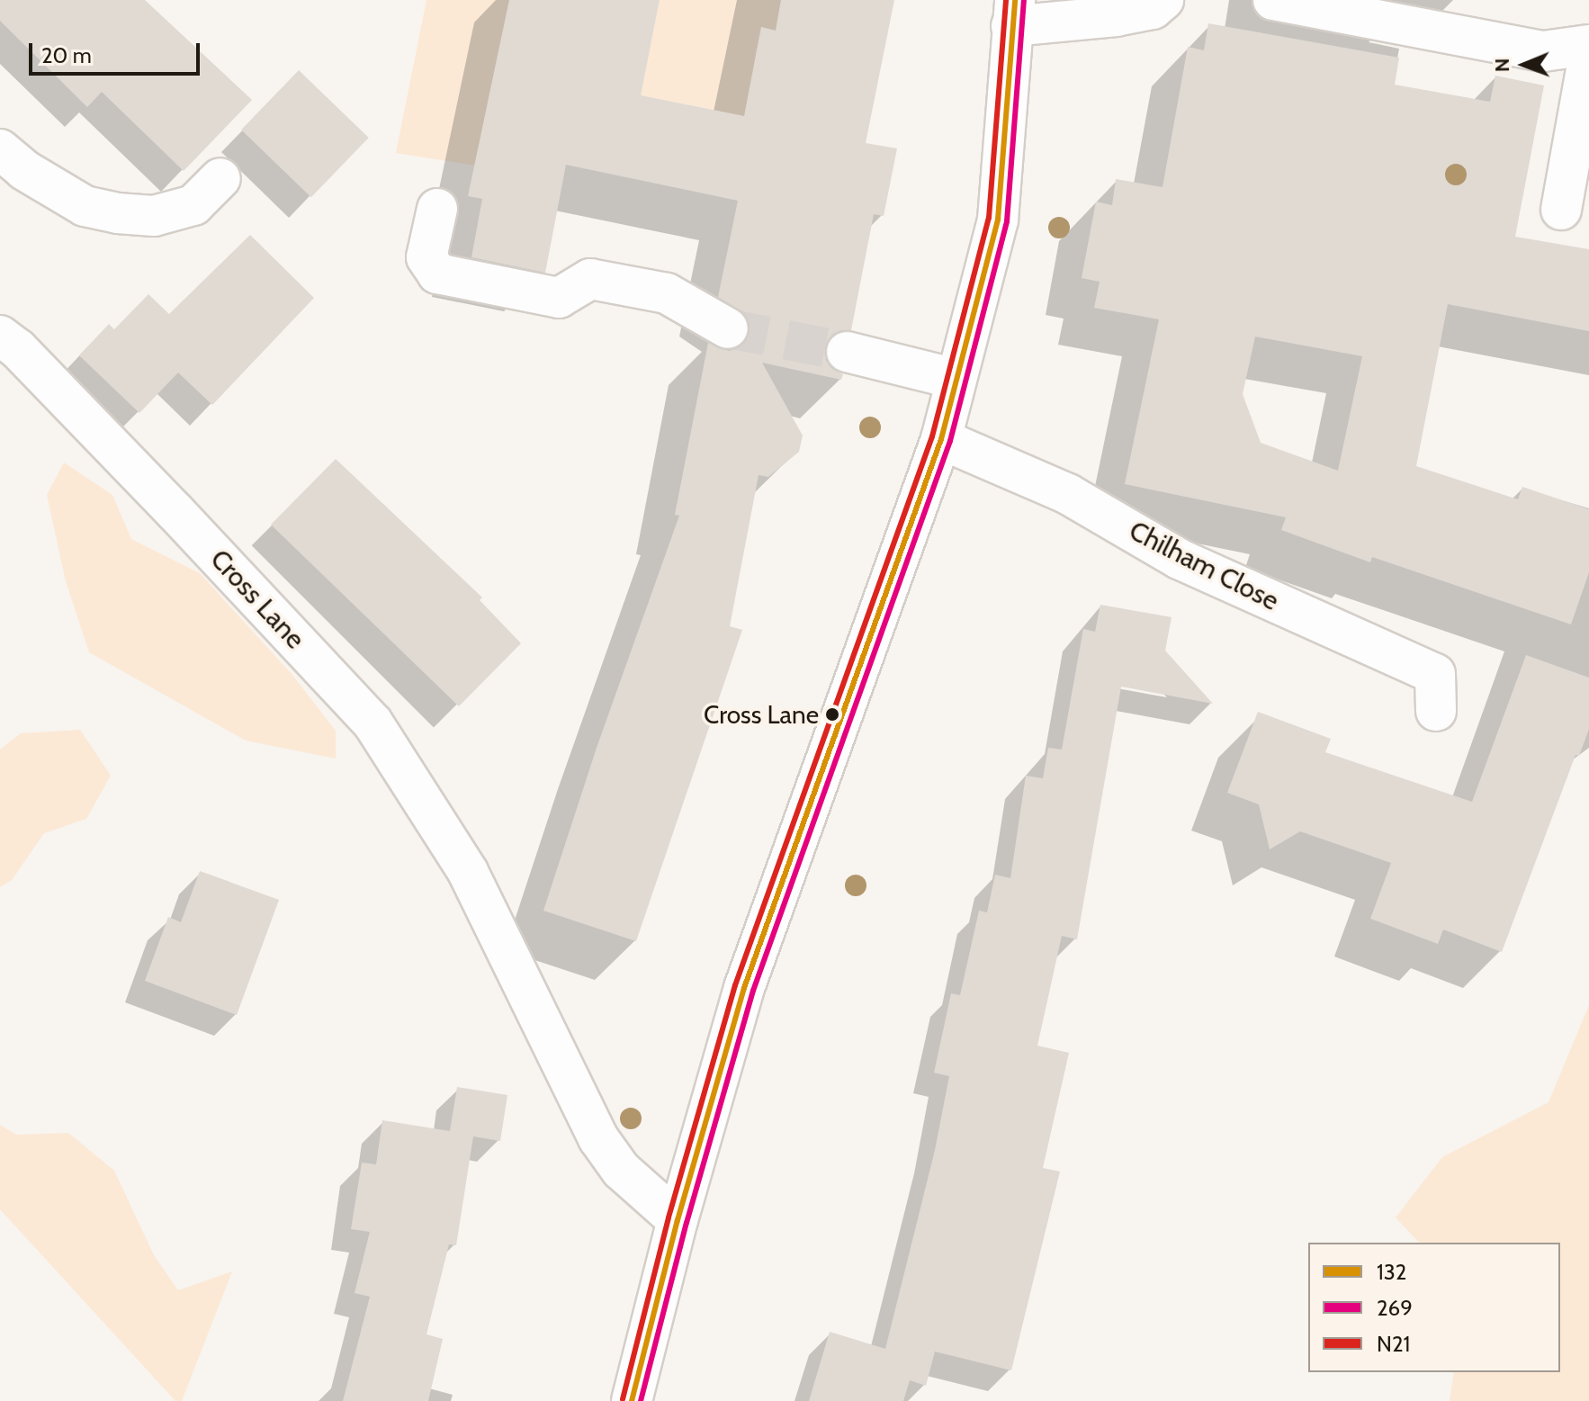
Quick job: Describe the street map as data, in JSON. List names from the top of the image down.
{
  "streets": {
    "street": ["Chilham Close", "Cross Lane"]
  },
  "places": ["Cross Lane"],
  "lines": ["transit line 132", "transit line N21", "transit line 269"],
  "legend": ["132", "269", "N21"],
  "scale_bar": "20 m",
  "north": "left"
}
